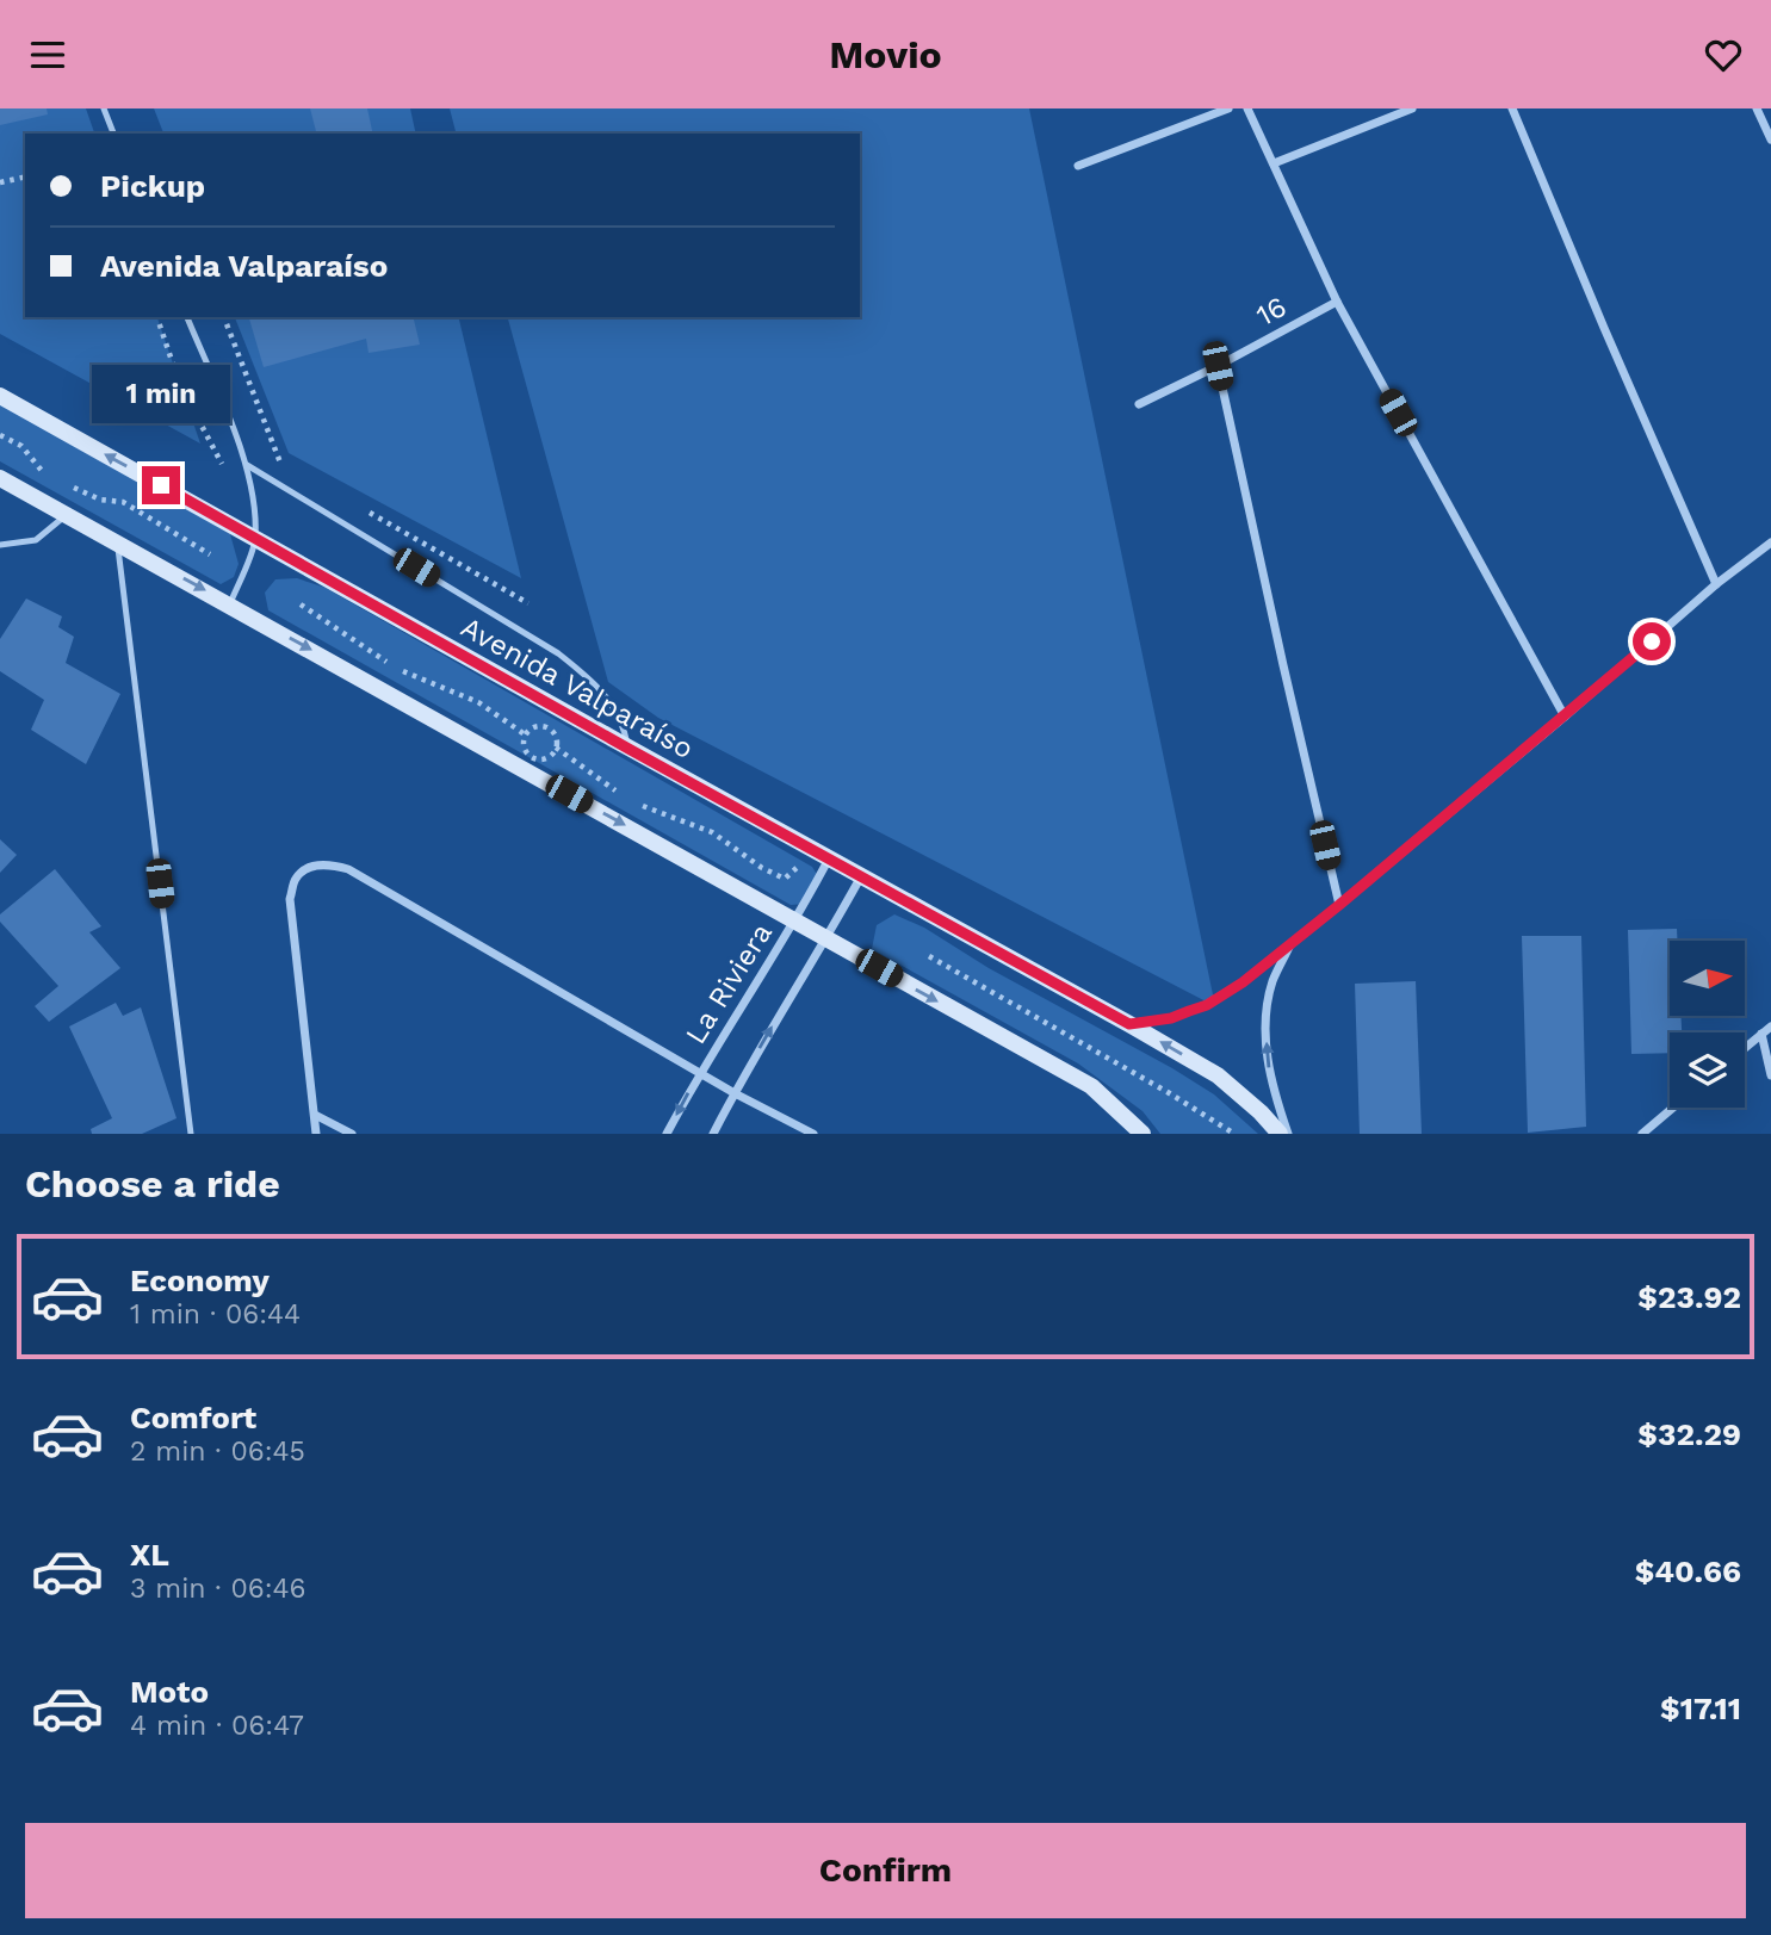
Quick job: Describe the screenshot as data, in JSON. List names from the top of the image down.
{
  "streets": {
    "main road": ["Avenida Valparaíso"],
    "street": ["16", "La Riviera"]
  },
  "crossings": [
    ["Avenida Valparaíso", "La Riviera"]
  ],
  "north": "right",
  "page": {
    "header": "Movio",
    "banner": ["Pickup", "Avenida Valparaíso"],
    "bubble": "1 min",
    "heading": "Choose a ride",
    "list": [
      {
        "name": "Economy",
        "note": "1 min · 06:44",
        "value": "$23.92"
      },
      {
        "name": "Comfort",
        "note": "2 min · 06:45",
        "value": "$32.29"
      },
      {
        "name": "XL",
        "note": "3 min · 06:46",
        "value": "$40.66"
      },
      {
        "name": "Moto",
        "note": "4 min · 06:47",
        "value": "$17.11"
      }
    ],
    "buttons": "Confirm"
  }
}
